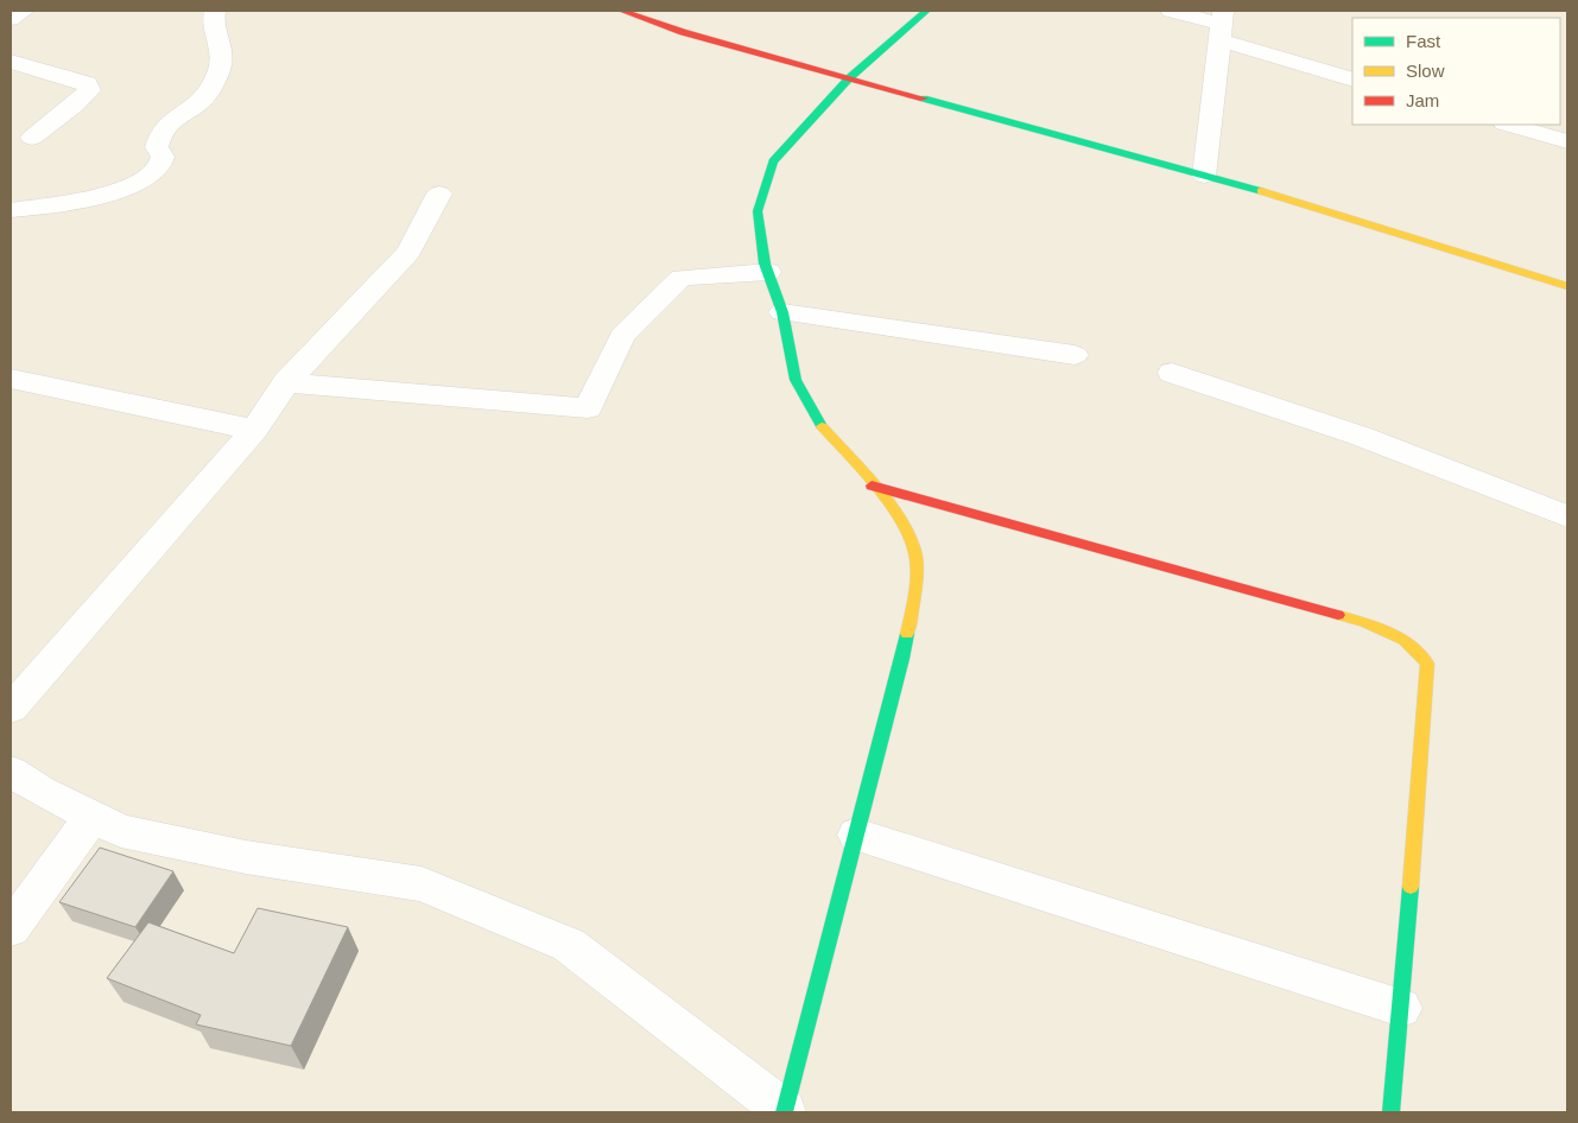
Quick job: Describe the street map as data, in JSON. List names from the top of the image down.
{
  "legend": ["Fast", "Slow", "Jam"]
}
